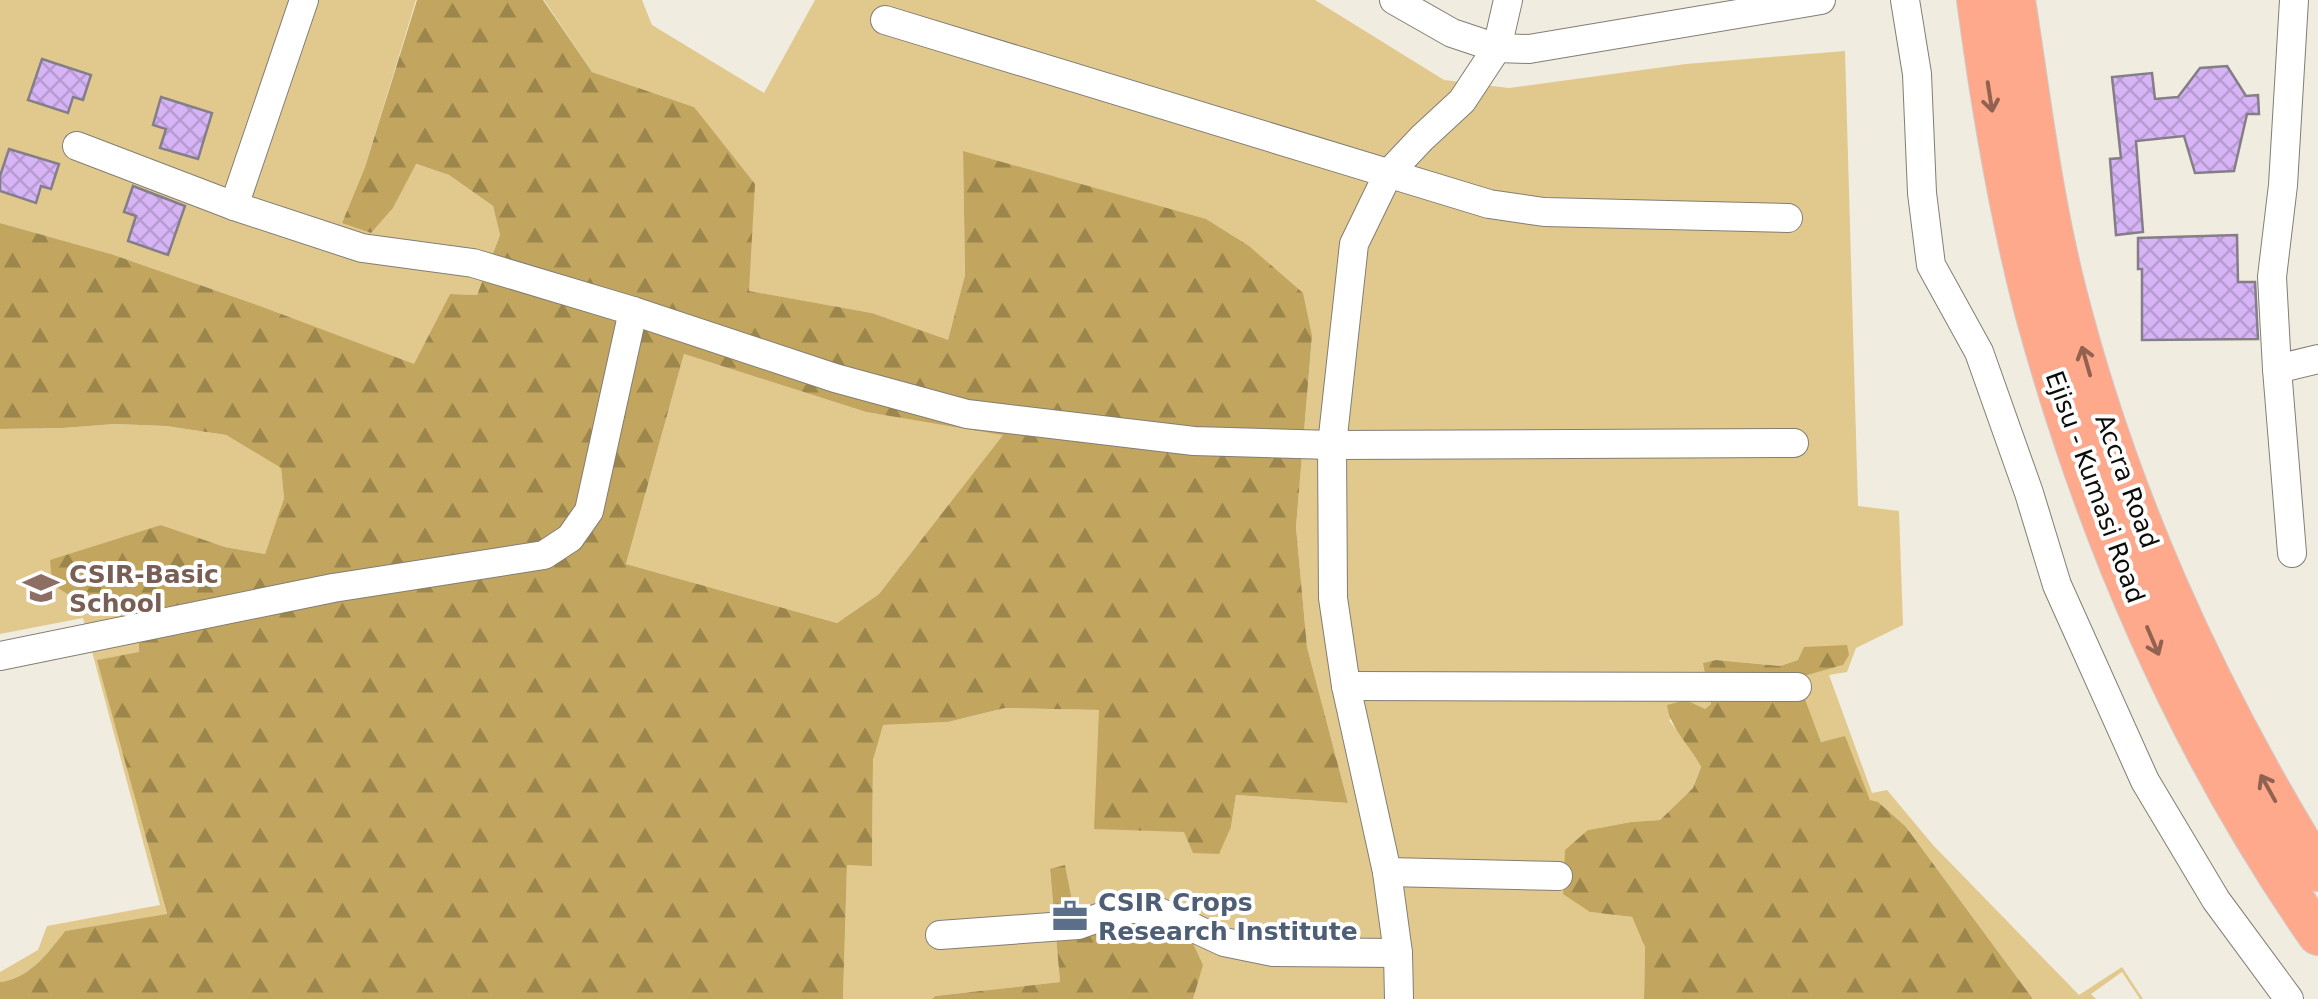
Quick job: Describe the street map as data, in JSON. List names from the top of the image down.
{
  "streets": {
    "highway": ["Accra Road", "Ejisu - Kumasi Road"]
  },
  "one_way": ["Accra Road", "Ejisu - Kumasi Road"],
  "places": {
    "school or university": ["CSIR-Basic School"],
    "office": ["CSIR Crops Research Institute"]
  }
}
